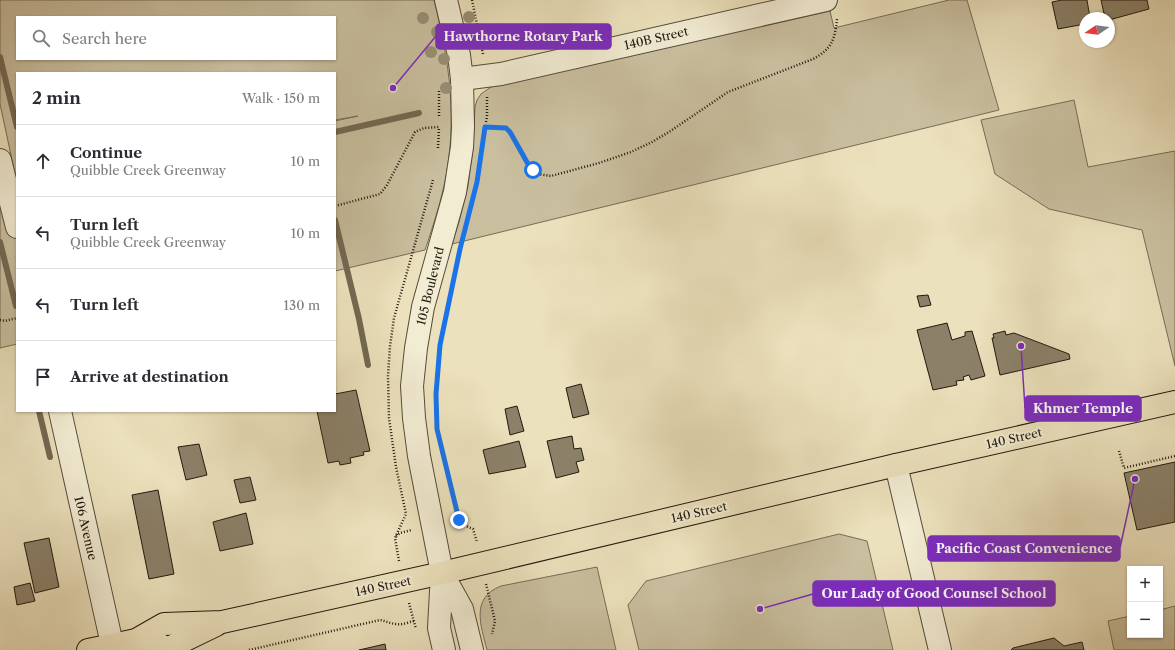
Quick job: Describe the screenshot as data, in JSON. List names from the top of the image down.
{
  "streets": {
    "main road": ["140 Street"],
    "street": ["140B Street", "105 Boulevard", "106 Avenue"]
  },
  "crossings": [
    ["140B Street", "105 Boulevard"],
    ["105 Boulevard", "140 Street"],
    ["140 Street", "106 Avenue"]
  ],
  "places": [
    "Hawthorne Rotary Park",
    "Khmer Temple",
    "Pacific Coast Convenience",
    "Our Lady of Good Counsel School"
  ],
  "north": "left",
  "page": {
    "search": "Search here",
    "heading": ["2 min", "Walk · 150 m"],
    "list": [
      ["Continue", "Quibble Creek Greenway", "10 m"],
      ["Turn left", "Quibble Creek Greenway", "10 m"],
      ["Turn left", "130 m"],
      "Arrive at destination"
    ],
    "map_buttons": ["+", "−"]
  }
}
